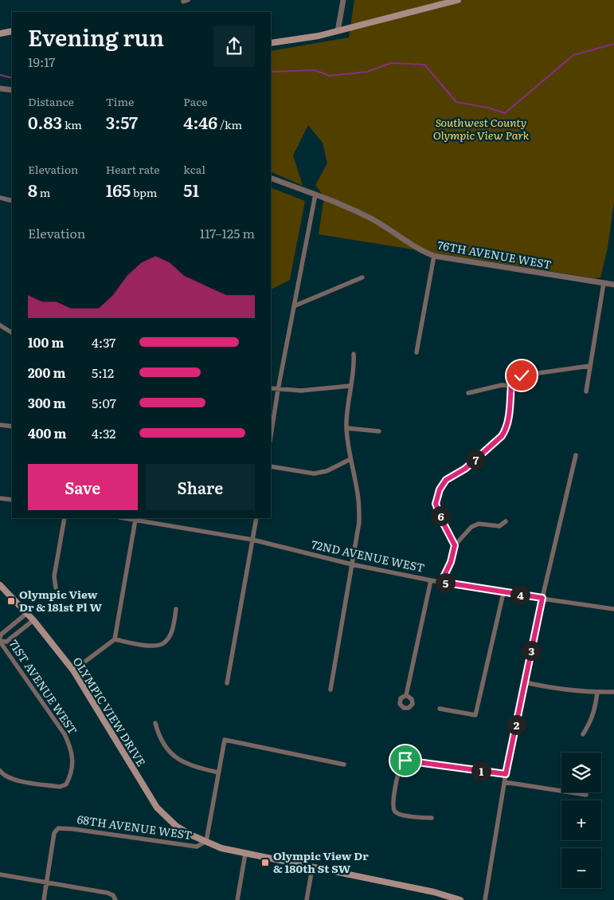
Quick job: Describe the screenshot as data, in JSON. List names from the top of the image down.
{
  "streets": {
    "main road": ["OLYMPIC VIEW DRIVE"],
    "street": [
      "76TH AVENUE WEST",
      "72ND AVENUE WEST",
      "71ST AVENUE WEST",
      "68TH AVENUE WEST"
    ]
  },
  "crossings": [
    ["OLYMPIC VIEW DRIVE", "68TH AVENUE WEST"]
  ],
  "parks": ["Southwest County Olympic View Park"],
  "places": {
    "transit": ["Olympic View Dr & 181st Pl W", "Olympic View Dr & 180th St SW"]
  },
  "page": {
    "heading": ["Evening run", "19:17"],
    "stats": [
      ["Distance", "0.83 km"],
      ["Time", "3:57"],
      ["Pace", "4:46 /km"],
      ["Elevation", "8 m"],
      ["Heart rate", "165 bpm"],
      ["kcal", "51"]
    ],
    "chart": ["Elevation", "117–125 m"],
    "list": [
      {
        "name": "100 m",
        "note": "4:37"
      },
      {
        "name": "200 m",
        "note": "5:12"
      },
      {
        "name": "300 m",
        "note": "5:07"
      },
      {
        "name": "400 m",
        "note": "4:32"
      }
    ],
    "pins": [
      "7",
      "6",
      "5",
      "4",
      "3",
      "2",
      "1"
    ],
    "buttons": ["Save", "Share"],
    "map_buttons": ["+", "−"]
  }
}
